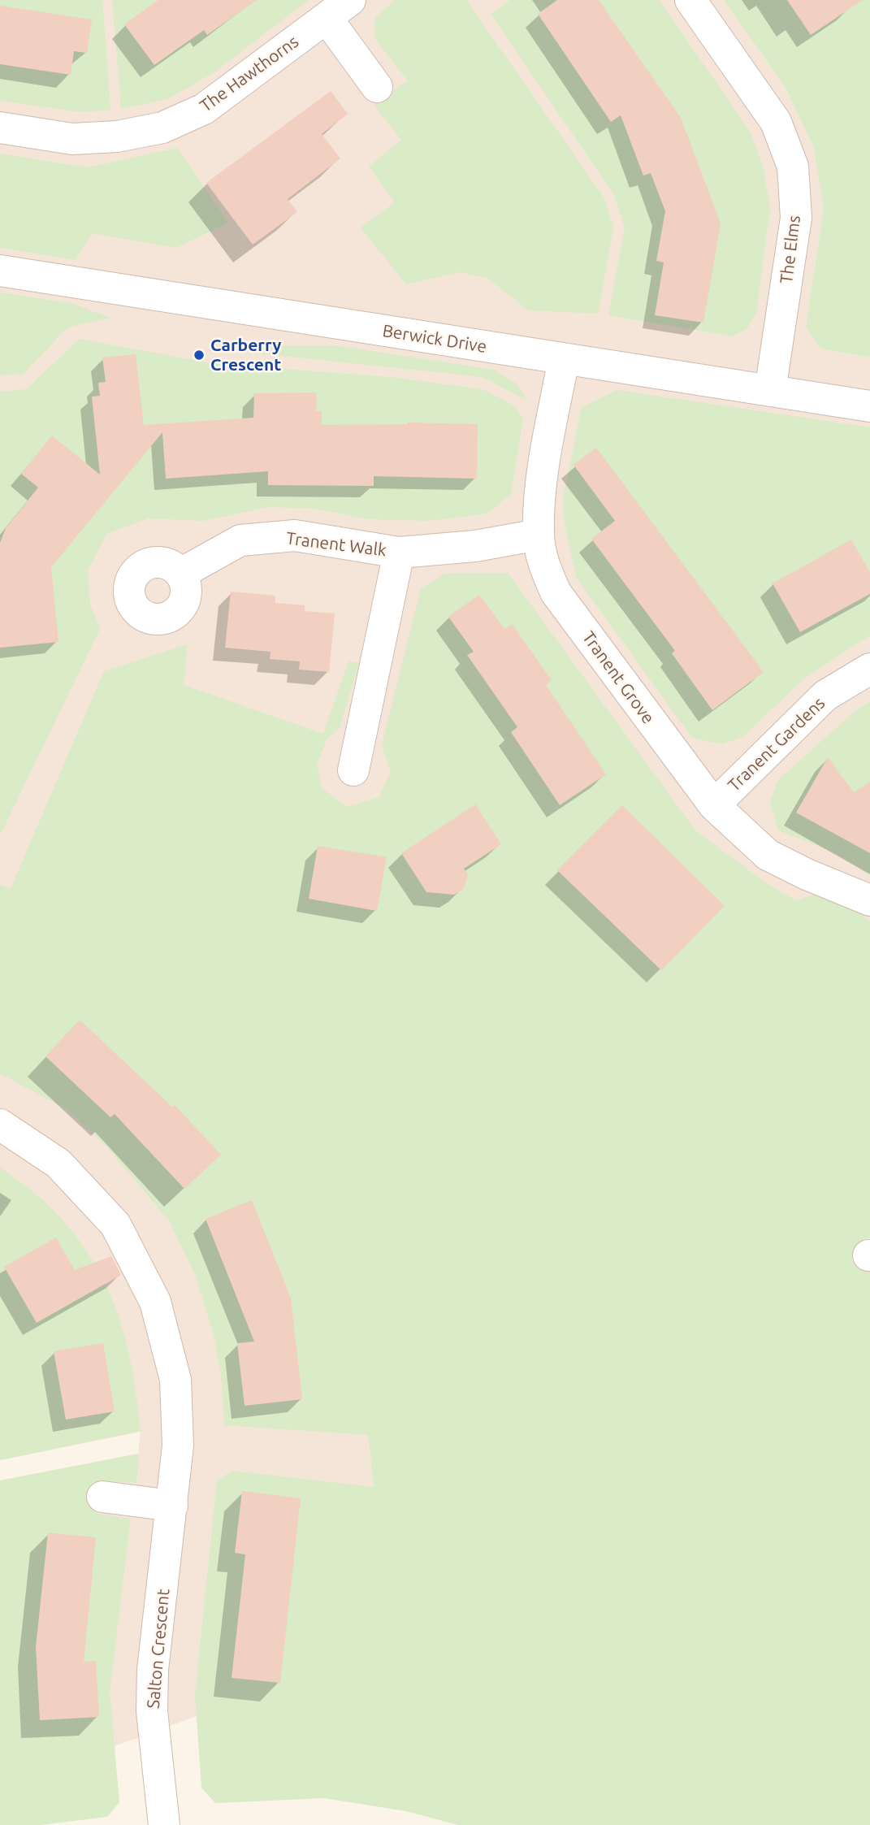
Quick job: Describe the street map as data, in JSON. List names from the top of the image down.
{
  "streets": {
    "street": [
      "The Hawthorns",
      "The Elms",
      "Berwick Drive",
      "Tranent Walk",
      "Tranent Grove",
      "Tranent Gardens",
      "Salton Crescent"
    ]
  },
  "crossings": [
    ["The Elms", "Berwick Drive"],
    ["Berwick Drive", "Tranent Grove"],
    ["Tranent Walk", "Tranent Grove"],
    ["Tranent Grove", "Tranent Gardens"]
  ],
  "places": ["Carberry Crescent"]
}
